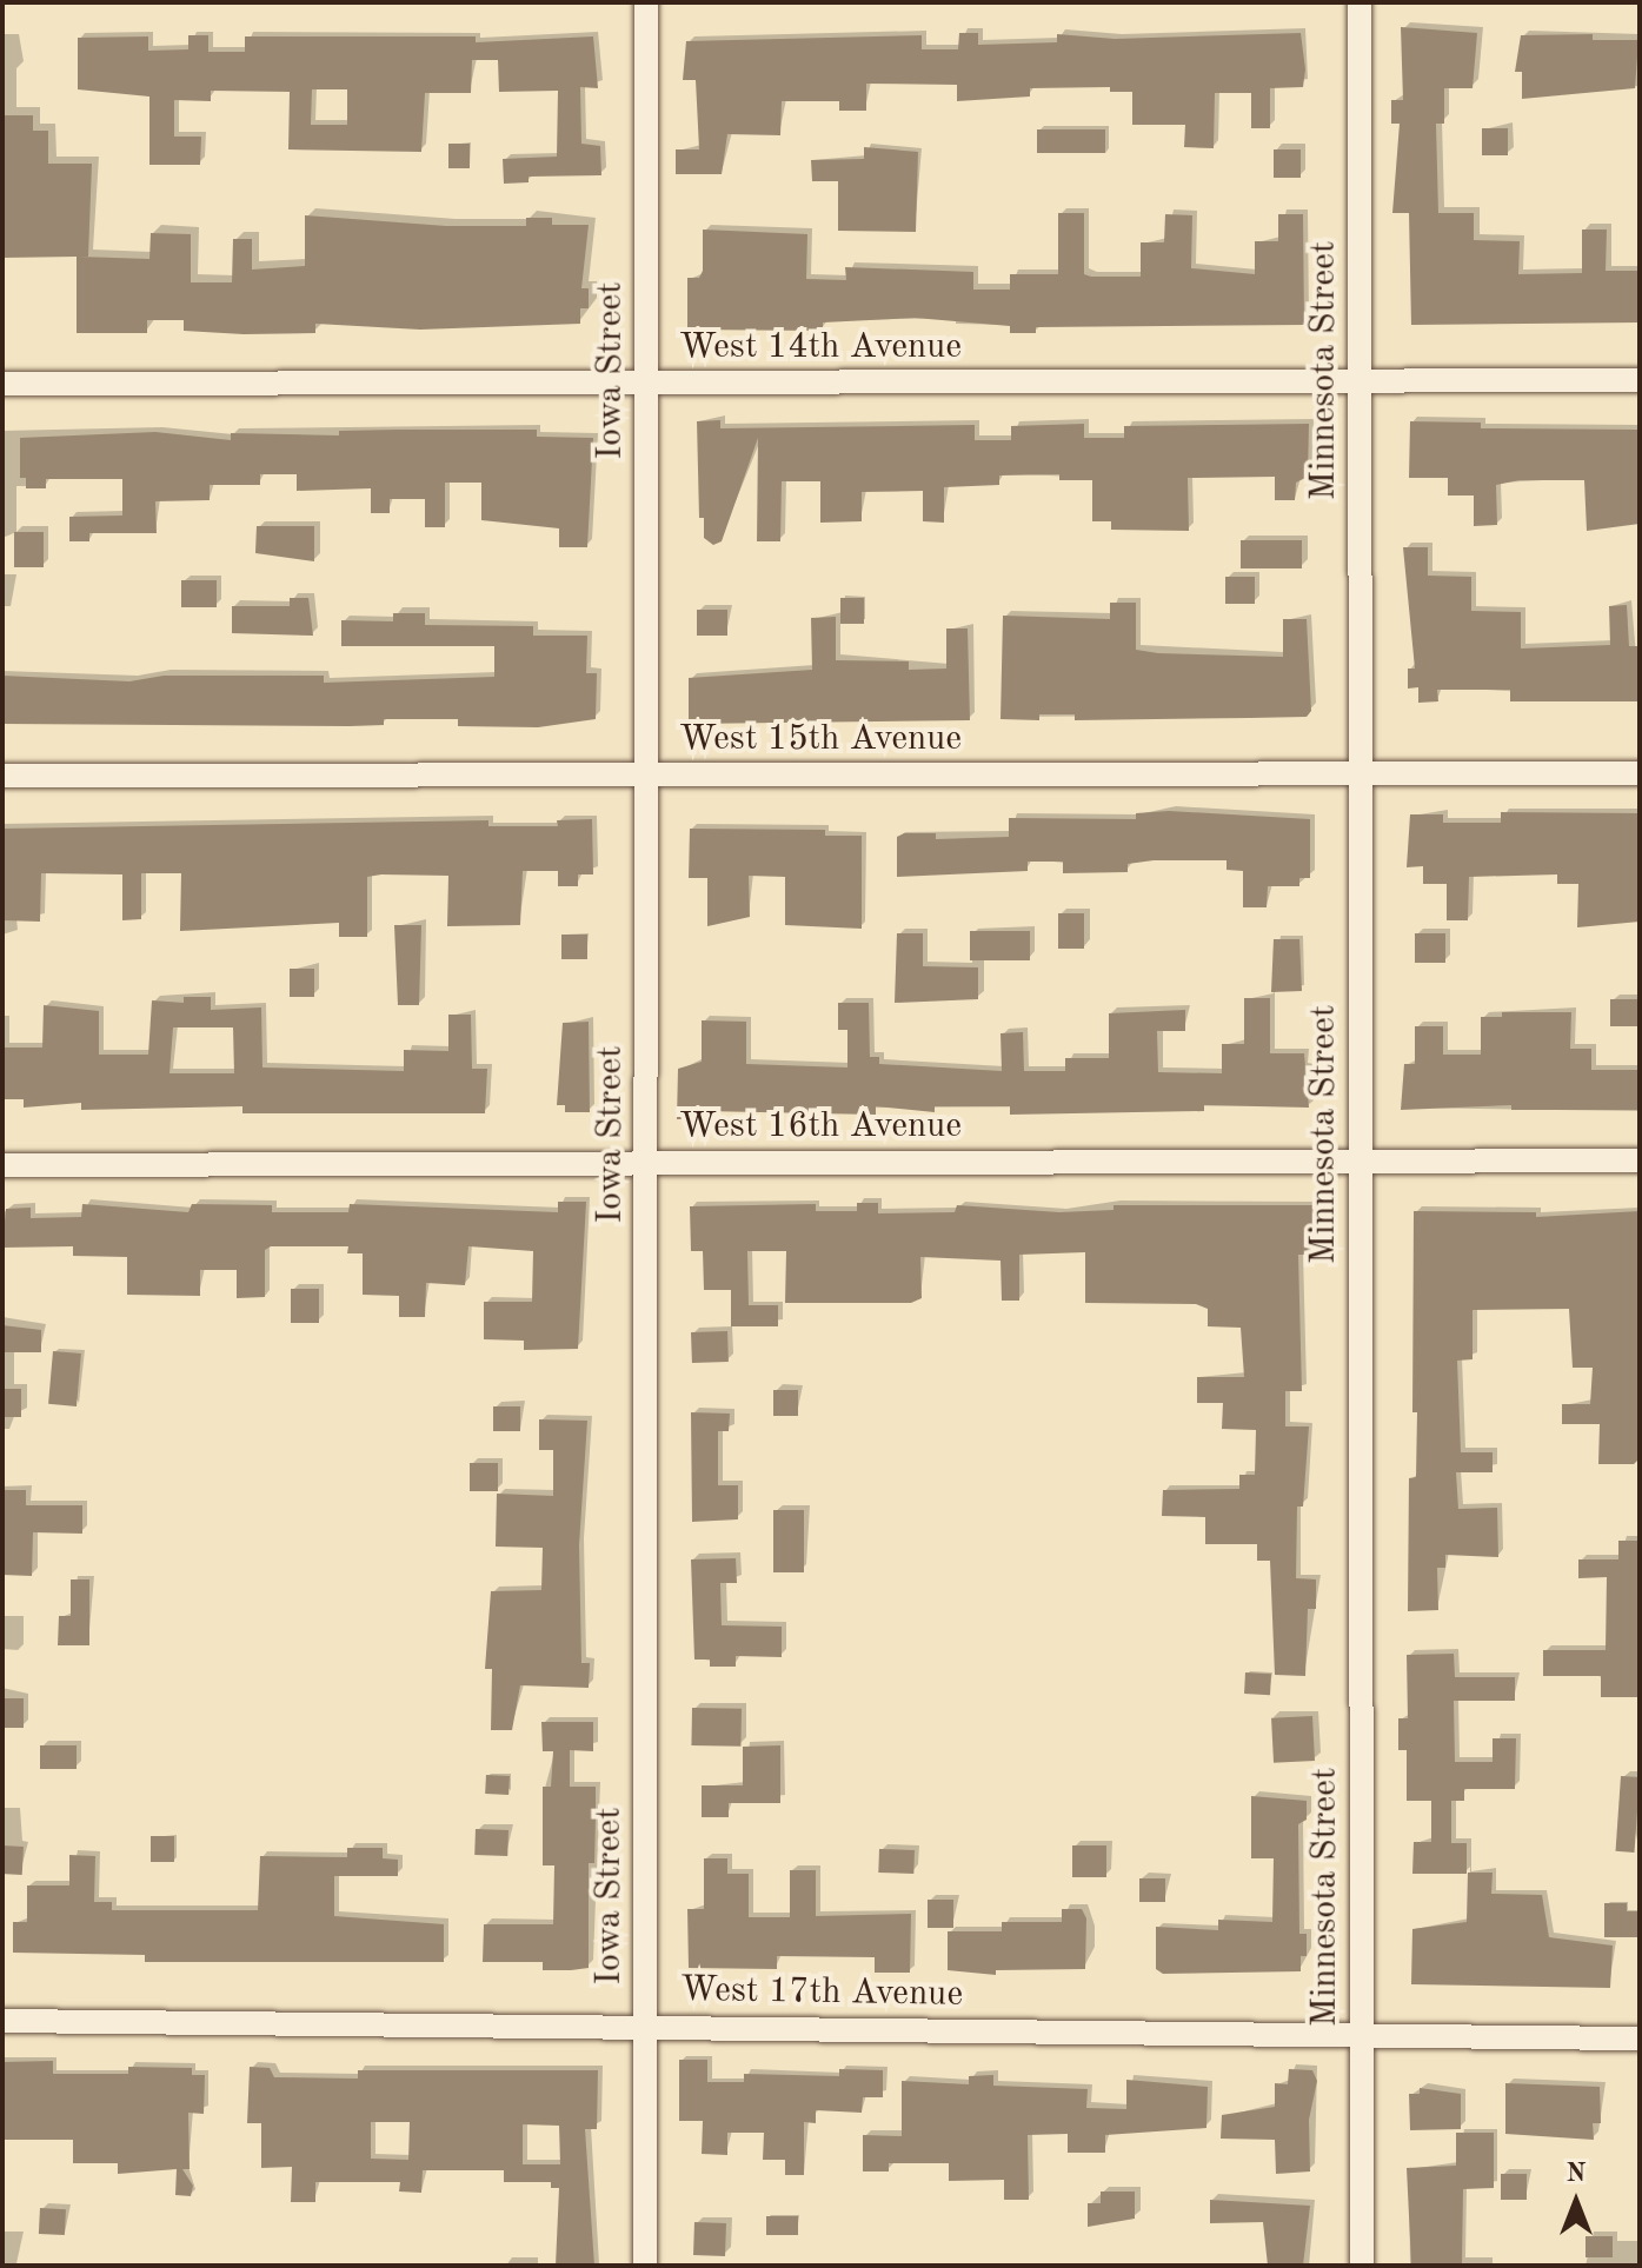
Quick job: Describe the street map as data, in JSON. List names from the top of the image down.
{
  "streets": {
    "street": [
      "West 14th Avenue",
      "Iowa Street",
      "Minnesota Street",
      "West 15th Avenue",
      "West 16th Avenue",
      "West 17th Avenue"
    ]
  },
  "crossings": [
    ["West 14th Avenue", "Iowa Street"],
    ["West 14th Avenue", "Minnesota Street"],
    ["Iowa Street", "West 15th Avenue"],
    ["Iowa Street", "West 16th Avenue"],
    ["Iowa Street", "West 17th Avenue"],
    ["Minnesota Street", "West 15th Avenue"],
    ["Minnesota Street", "West 16th Avenue"],
    ["Minnesota Street", "West 17th Avenue"]
  ],
  "north": "top"
}
